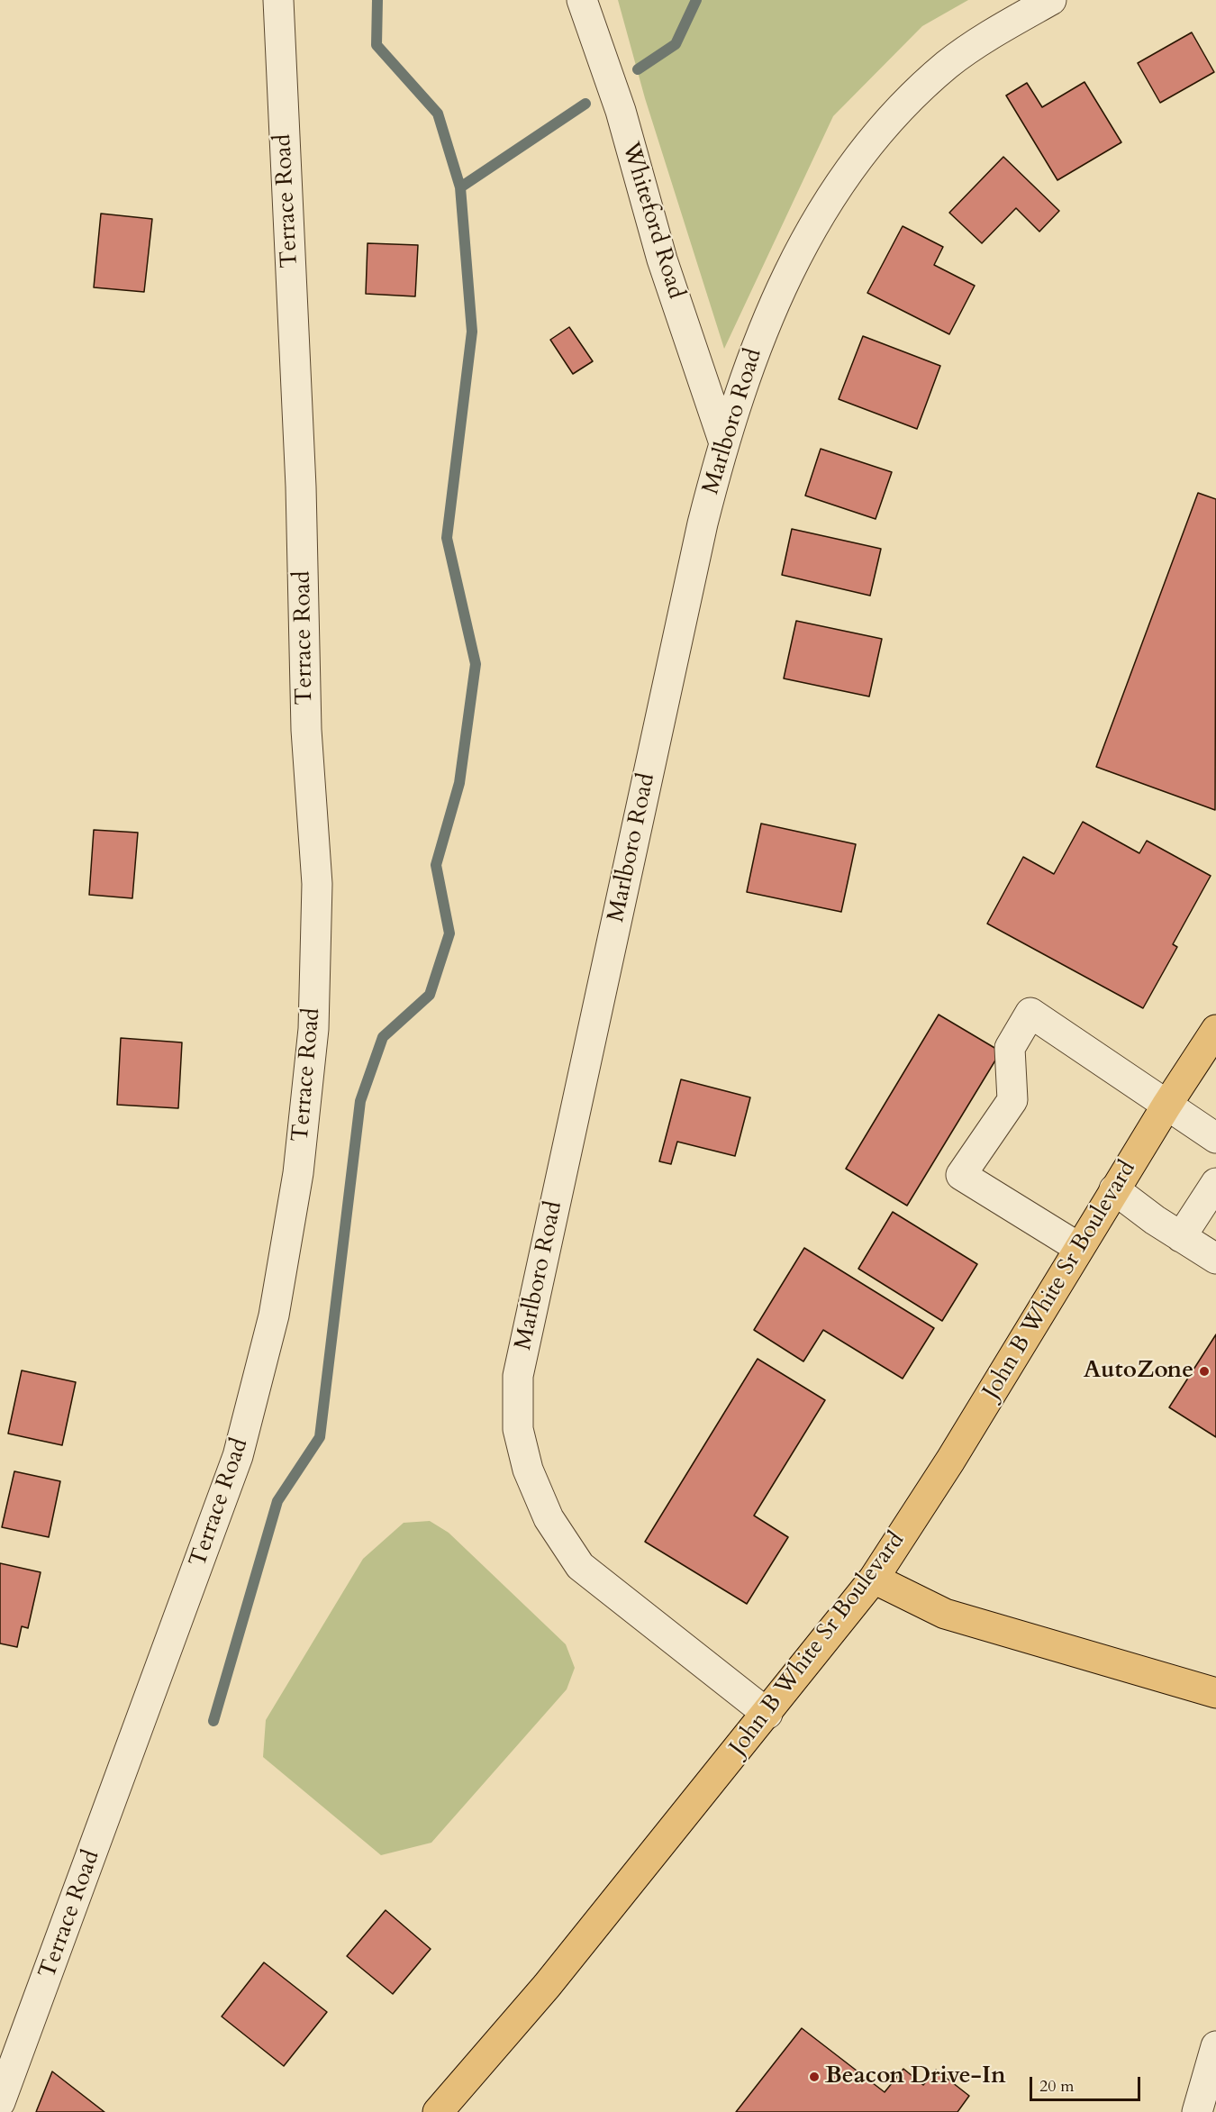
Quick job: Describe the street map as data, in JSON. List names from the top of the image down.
{
  "streets": {
    "main road": ["John B White Sr Boulevard"],
    "street": ["Terrace Road", "Whiteford Road", "Marlboro Road"]
  },
  "crossings": [
    ["Whiteford Road", "Marlboro Road"],
    ["Marlboro Road", "John B White Sr Boulevard"]
  ],
  "places": ["AutoZone", "Beacon Drive-In"],
  "scale_bar": "20 m"
}
